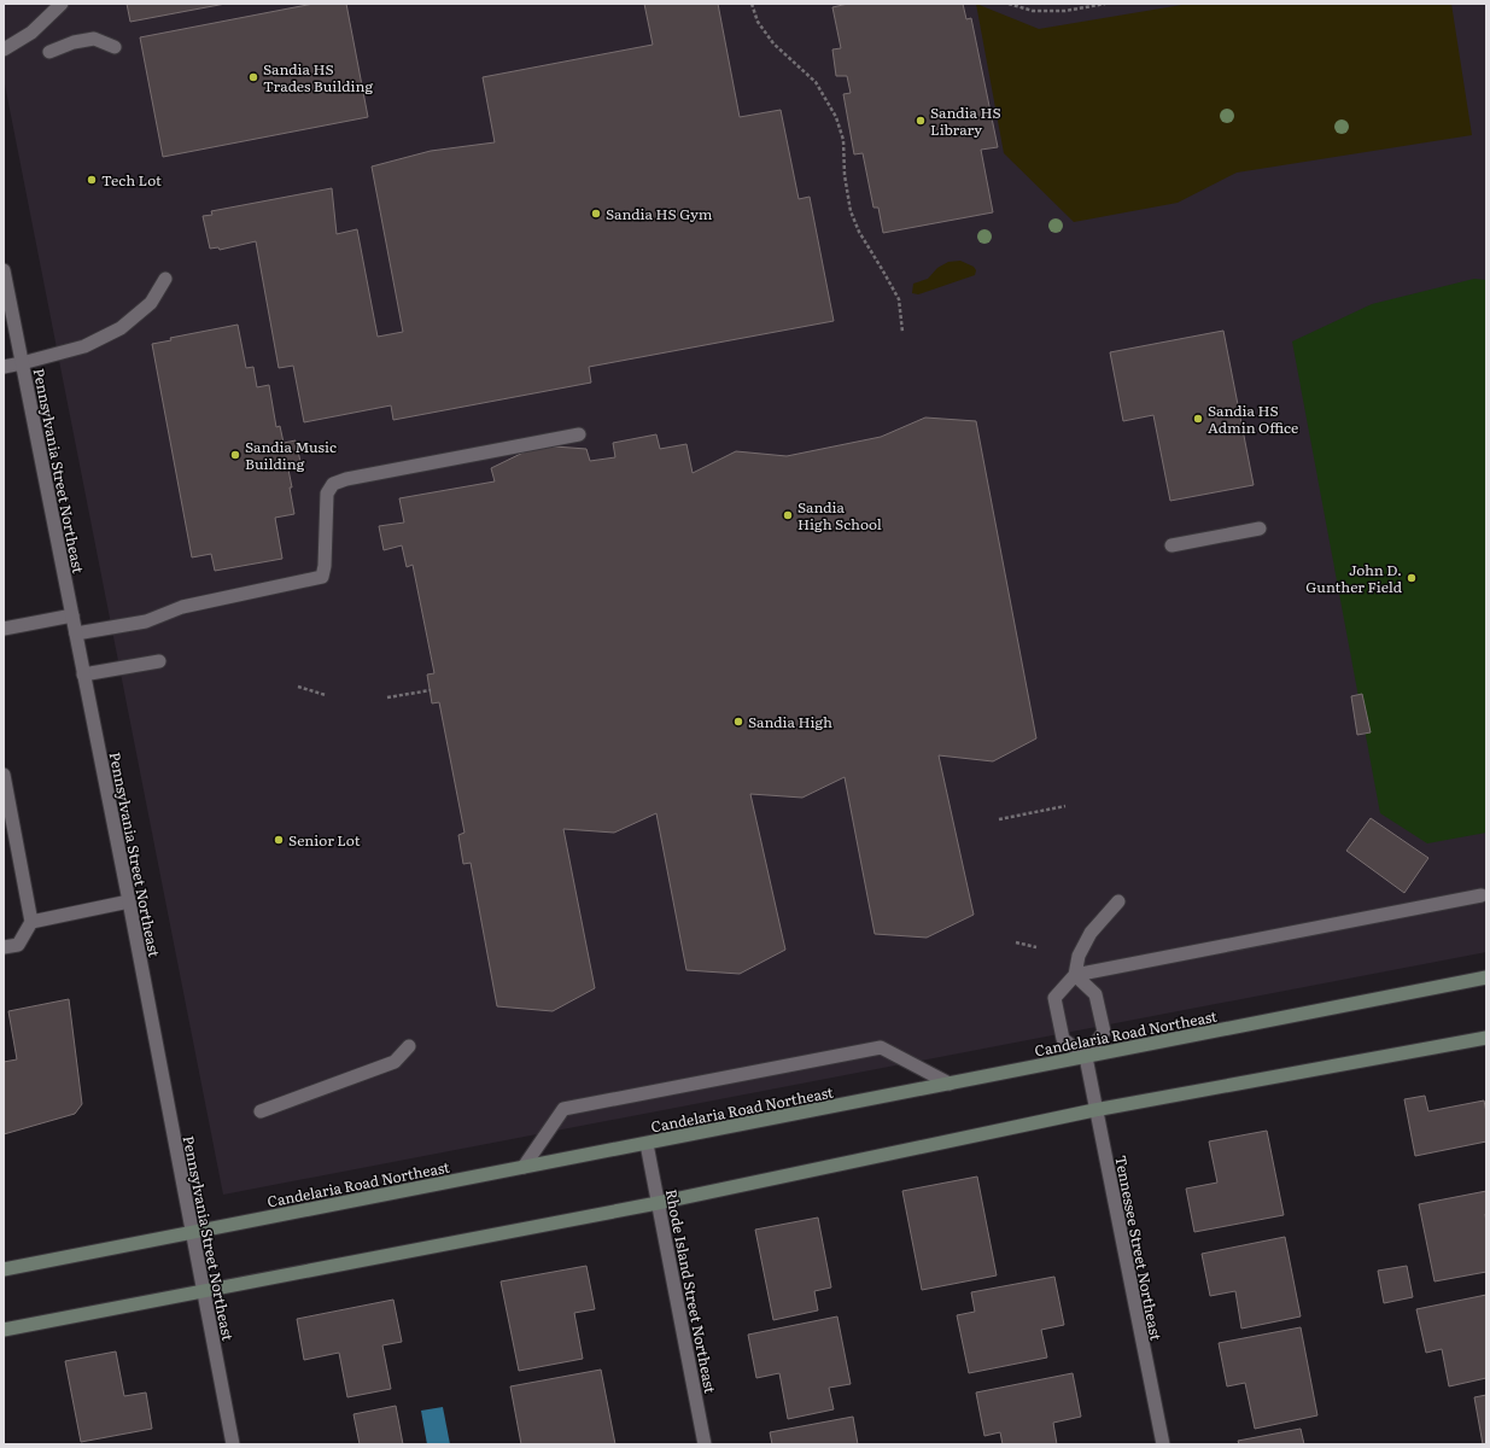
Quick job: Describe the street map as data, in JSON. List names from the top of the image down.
{
  "streets": {
    "main road": ["Candelaria Road Northeast"],
    "street": ["Pennsylvania Street Northeast", "Tennessee Street Northeast", "Rhode Island Street Northeast"]
  },
  "crossings": [
    ["Pennsylvania Street Northeast", "Candelaria Road Northeast"],
    ["Candelaria Road Northeast", "Tennessee Street Northeast"],
    ["Candelaria Road Northeast", "Rhode Island Street Northeast"]
  ],
  "places": [
    "Sandia HS Trades Building",
    "Sandia HS Library",
    "Tech Lot",
    "Sandia HS Gym",
    "Sandia HS Admin Office",
    "Sandia Music Building",
    "Sandia High School",
    "John D. Gunther Field",
    "Sandia High",
    "Senior Lot"
  ]
}
